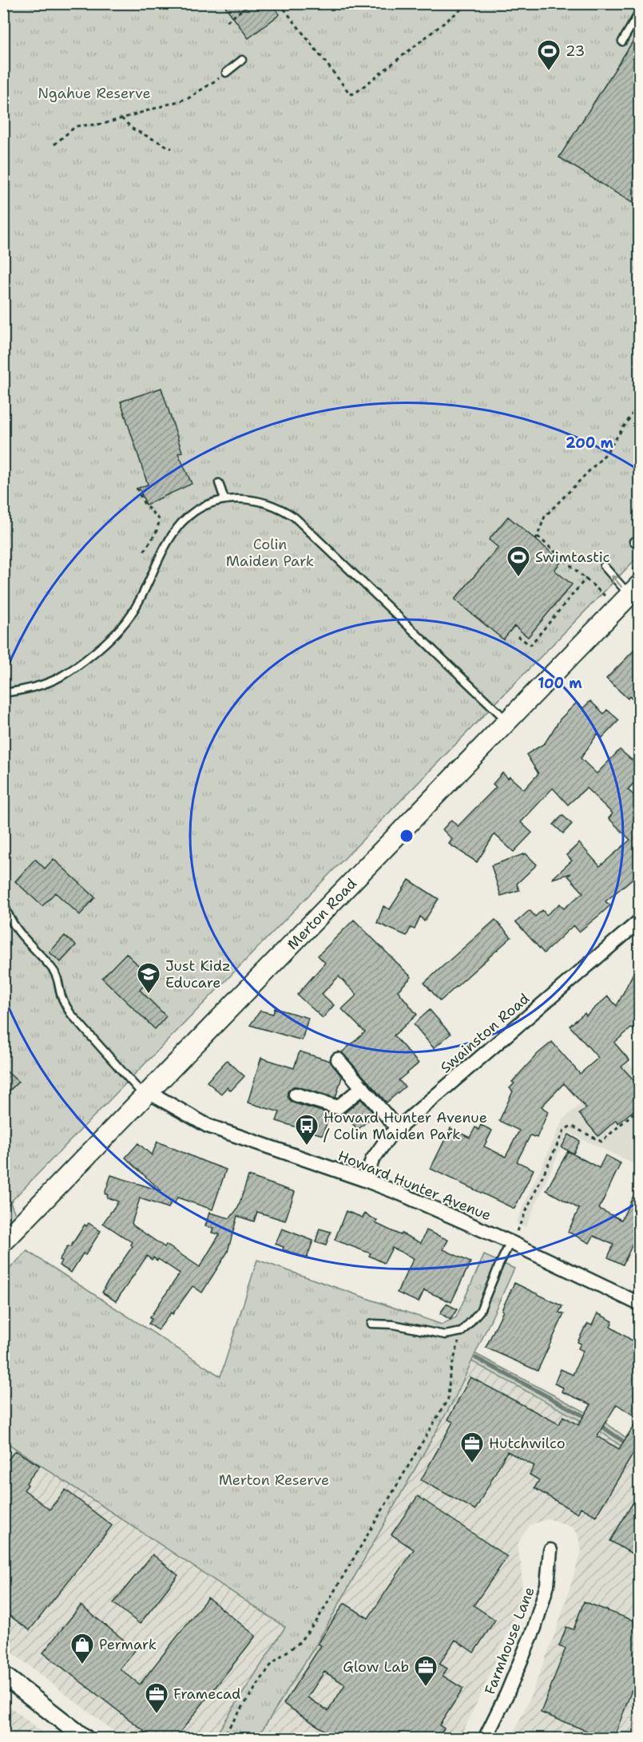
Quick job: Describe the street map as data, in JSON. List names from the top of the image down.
{
  "streets": {
    "main road": ["Merton Road"],
    "street": ["Swainston Road", "Howard Hunter Avenue", "Farmhouse Lane"]
  },
  "crossings": [
    ["Merton Road", "Howard Hunter Avenue"],
    ["Swainston Road", "Howard Hunter Avenue"]
  ],
  "parks": ["Ngahue Reserve", "Colin Maiden Park", "Merton Reserve"],
  "places": {
    "sports": ["23", "Swimtastic"],
    "school or university": ["Just Kidz Educare"],
    "bus stop": ["Howard Hunter Avenue / Colin Maiden Park"],
    "office": ["Hutchwilco", "Glow Lab", "Framecad"],
    "shop": ["Permark"]
  },
  "rings": ["200 m", "100 m"]
}
